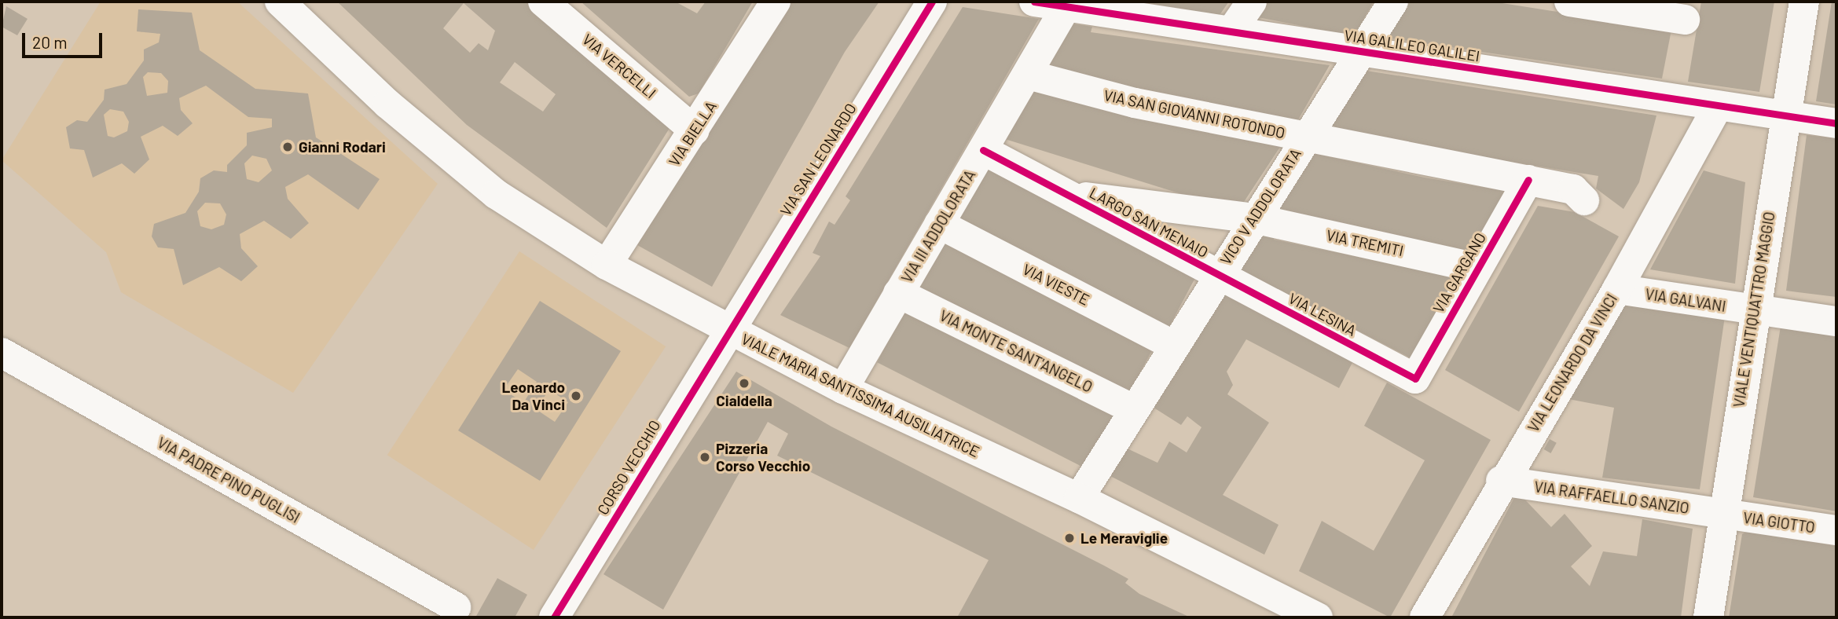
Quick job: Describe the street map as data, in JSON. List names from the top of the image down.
{
  "streets": {
    "street": [
      "VIA GALILEO GALILEI",
      "VIA VERCELLI",
      "VIA SAN GIOVANNI ROTONDO",
      "VIA BIELLA",
      "VIA SAN LEONARDO",
      "VICO V ADDOLORATA",
      "LARGO SAN MENAIO",
      "VIA III ADDOLORATA",
      "VIA TREMITI",
      "VIA GARGANO",
      "VIA VIESTE",
      "VIA GALVANI",
      "VIALE VENTIQUATTRO MAGGIO",
      "VIA LESINA",
      "VIA MONTE SANT'ANGELO",
      "VIA LEONARDO DA VINCI",
      "VIALE MARIA SANTISSIMA AUSILIATRICE",
      "CORSO VECCHIO",
      "VIA PADRE PINO PUGLISI",
      "VIA RAFFAELLO SANZIO",
      "VIA GIOTTO"
    ]
  },
  "crossings": [
    ["VIA GALILEO GALILEI", "VICO V ADDOLORATA"],
    ["VIA GALILEO GALILEI", "VIA III ADDOLORATA"],
    ["VIA GALILEO GALILEI", "VIALE VENTIQUATTRO MAGGIO"],
    ["VIA GALILEO GALILEI", "VIA LEONARDO DA VINCI"],
    ["VIA VERCELLI", "VIA BIELLA"],
    ["VIA SAN GIOVANNI ROTONDO", "VICO V ADDOLORATA"],
    ["VIA SAN GIOVANNI ROTONDO", "VIA III ADDOLORATA"],
    ["VIA SAN GIOVANNI ROTONDO", "VIA GARGANO"],
    ["VIA BIELLA", "VIALE MARIA SANTISSIMA AUSILIATRICE"],
    ["VIA SAN LEONARDO", "VIALE MARIA SANTISSIMA AUSILIATRICE"],
    ["VIA SAN LEONARDO", "CORSO VECCHIO"],
    ["VICO V ADDOLORATA", "LARGO SAN MENAIO"],
    ["VICO V ADDOLORATA", "VIA TREMITI"],
    ["VICO V ADDOLORATA", "VIA VIESTE"],
    ["VICO V ADDOLORATA", "VIA LESINA"],
    ["VICO V ADDOLORATA", "VIA MONTE SANT'ANGELO"],
    ["VICO V ADDOLORATA", "VIALE MARIA SANTISSIMA AUSILIATRICE"],
    ["LARGO SAN MENAIO", "VIA TREMITI"],
    ["LARGO SAN MENAIO", "VIA LESINA"],
    ["VIA III ADDOLORATA", "VIA VIESTE"],
    ["VIA III ADDOLORATA", "VIA MONTE SANT'ANGELO"],
    ["VIA III ADDOLORATA", "VIALE MARIA SANTISSIMA AUSILIATRICE"],
    ["VIA TREMITI", "VIA GARGANO"],
    ["VIA GARGANO", "VIA LESINA"],
    ["VIA GALVANI", "VIALE VENTIQUATTRO MAGGIO"],
    ["VIA GALVANI", "VIA LEONARDO DA VINCI"],
    ["VIALE VENTIQUATTRO MAGGIO", "VIA RAFFAELLO SANZIO"],
    ["VIALE VENTIQUATTRO MAGGIO", "VIA GIOTTO"],
    ["VIA LEONARDO DA VINCI", "VIA RAFFAELLO SANZIO"],
    ["VIALE MARIA SANTISSIMA AUSILIATRICE", "CORSO VECCHIO"],
    ["VIA RAFFAELLO SANZIO", "VIA GIOTTO"]
  ],
  "places": [
    "Gianni Rodari",
    "Cialdella",
    "Leonardo Da Vinci",
    "Pizzeria Corso Vecchio",
    "Le Meraviglie"
  ],
  "scale_bar": "20 m"
}
